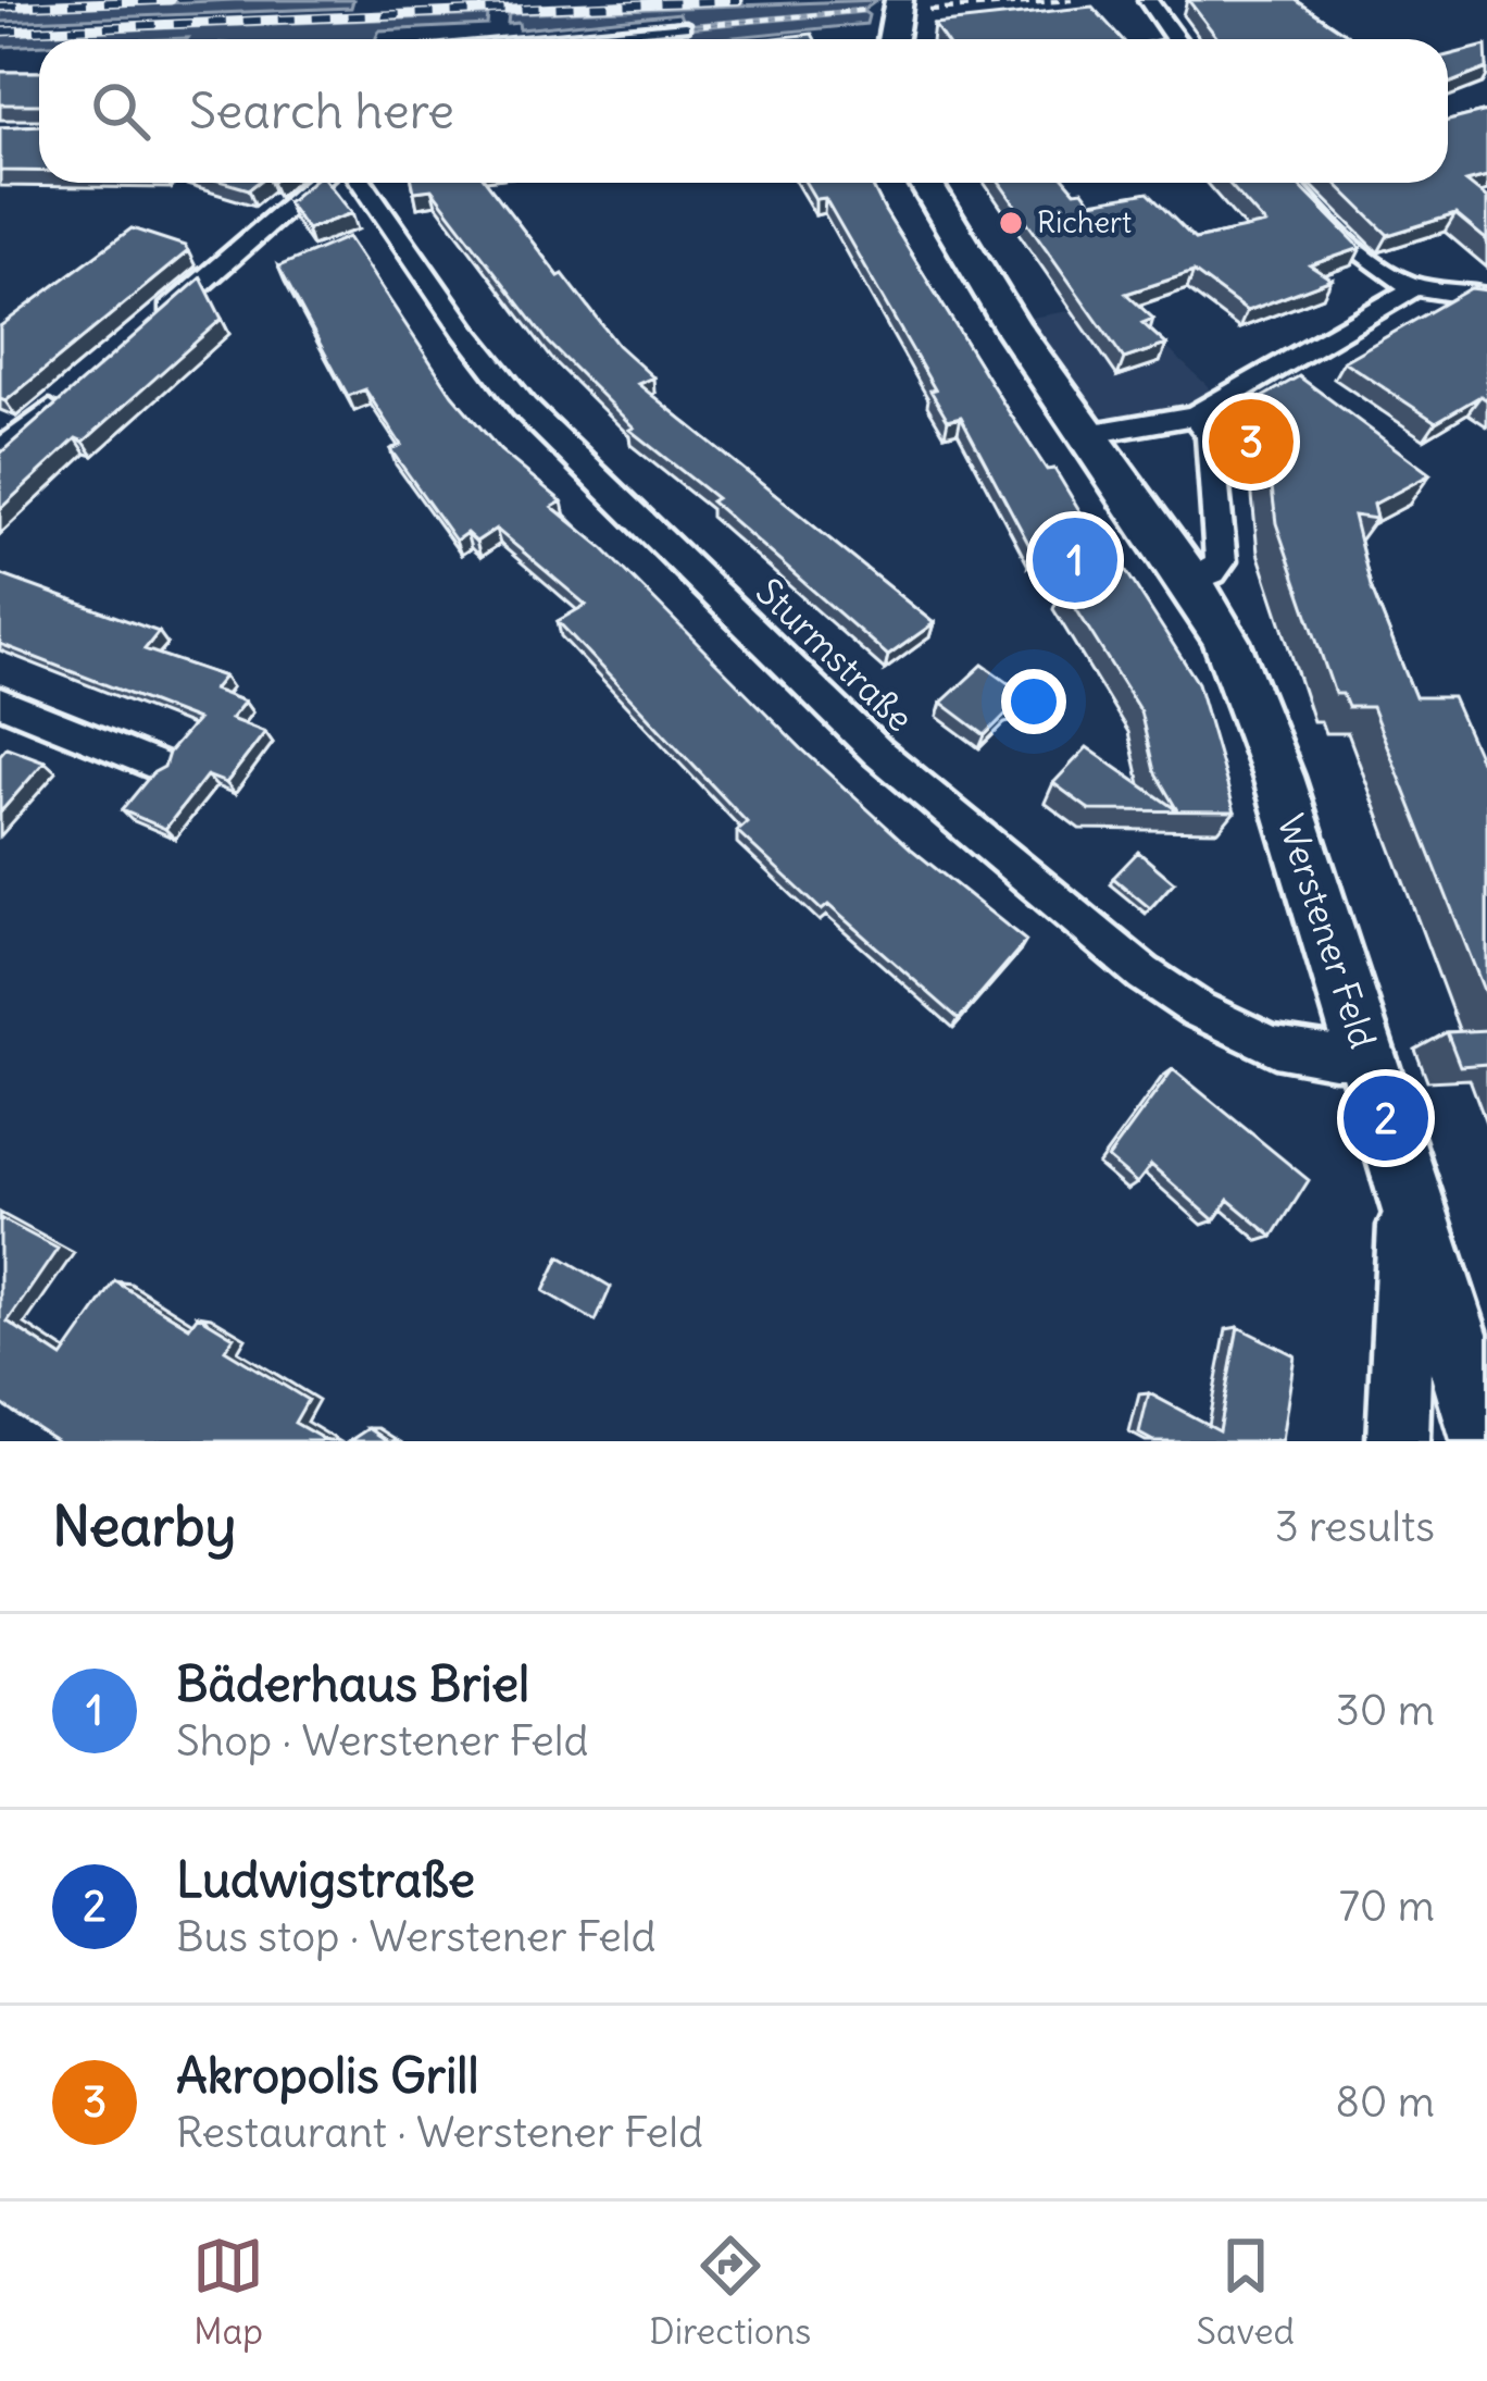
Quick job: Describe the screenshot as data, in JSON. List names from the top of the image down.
{
  "streets": {
    "main road": ["Werstener Feld"],
    "street": ["Sturmstraße"]
  },
  "crossings": [
    ["Sturmstraße", "Werstener Feld"]
  ],
  "places": ["Richert"],
  "page": {
    "search": "Search here",
    "pins": ["3", "1", "2"],
    "heading": ["Nearby", "3 results"],
    "list": [
      {
        "mark": "1",
        "name": "Bäderhaus Briel",
        "note": "Shop · Werstener Feld",
        "value": "30 m"
      },
      {
        "mark": "2",
        "name": "Ludwigstraße",
        "note": "Bus stop · Werstener Feld",
        "value": "70 m"
      },
      {
        "mark": "3",
        "name": "Akropolis Grill",
        "note": "Restaurant · Werstener Feld",
        "value": "80 m"
      }
    ],
    "nav": ["Map", "Directions", "Saved"]
  }
}
